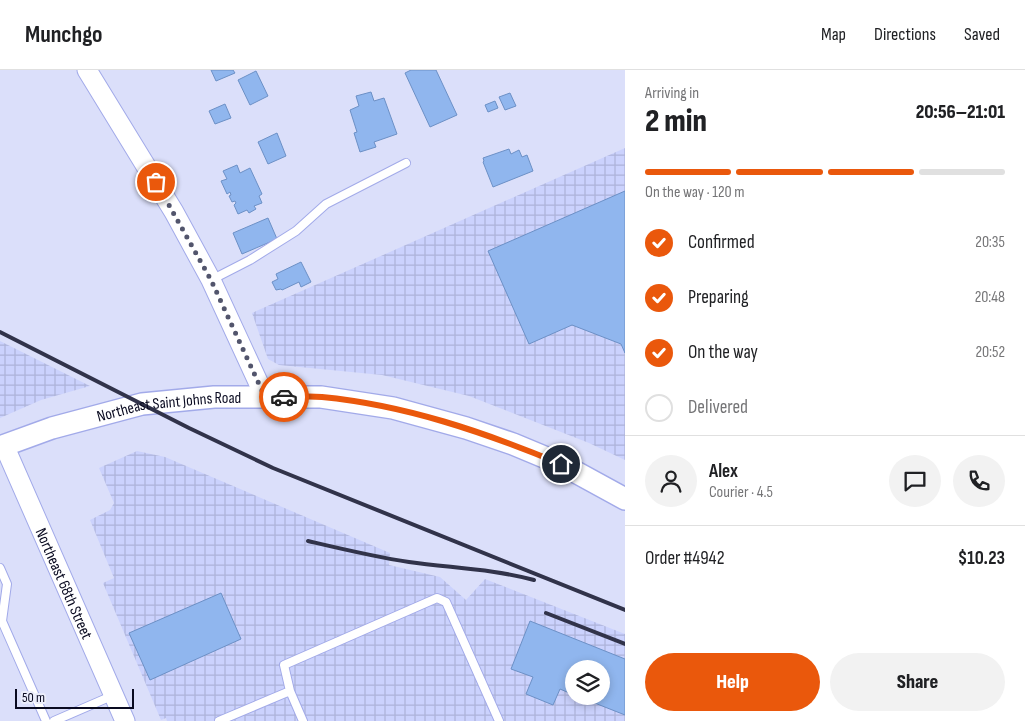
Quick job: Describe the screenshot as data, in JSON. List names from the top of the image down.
{
  "streets": {
    "main road": ["Northeast Saint Johns Road"],
    "street": ["Northeast 68th Street"]
  },
  "crossings": [
    ["Northeast Saint Johns Road", "Northeast 68th Street"]
  ],
  "scale_bar": "50 m",
  "page": {
    "header": "Munchgo",
    "nav": ["Map", "Directions", "Saved"],
    "heading": ["2 min", "Arriving in", "20:56–21:01"],
    "panel": [
      "Alex",
      "Courier · 4.5",
      "Order #4942",
      "$10.23"
    ],
    "bar": "On the way · 120 m",
    "list": [
      ["Confirmed", "20:35"],
      ["Preparing", "20:48"],
      ["On the way", "20:52"],
      "Delivered"
    ],
    "buttons": ["Help", "Share"],
    "scale": "50 m"
  }
}
